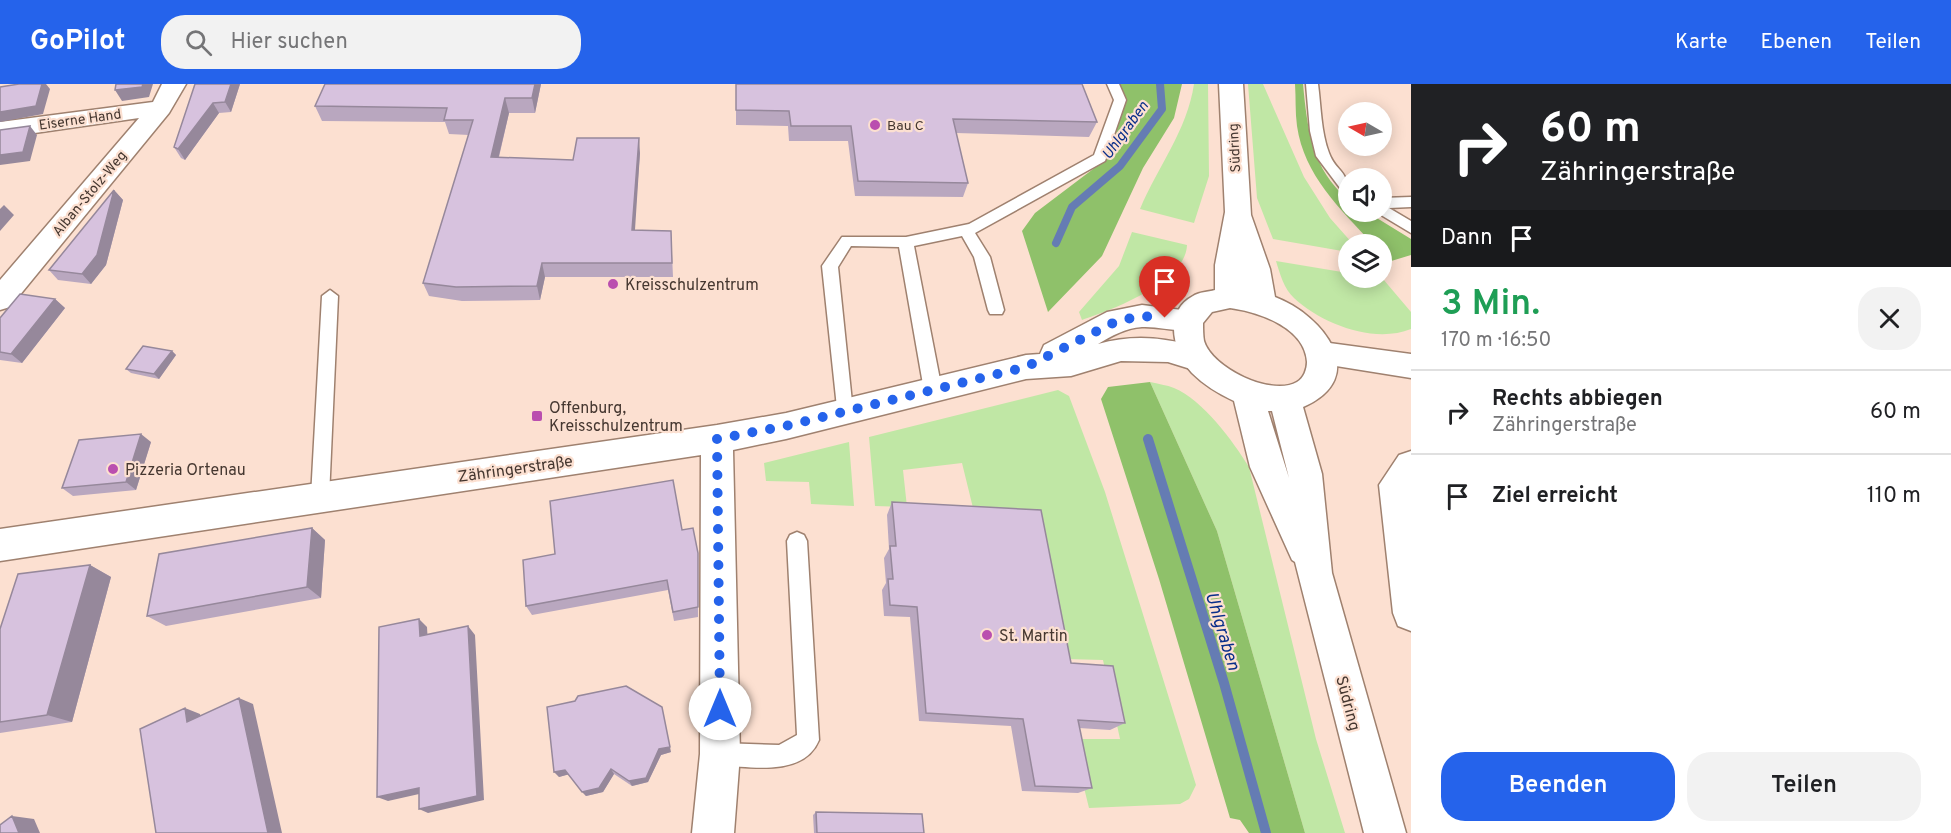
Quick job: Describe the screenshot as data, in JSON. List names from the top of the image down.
{
  "streets": {
    "street": [
      "Eiserne Hand",
      "Südring",
      "Alban-Stolz-Weg",
      "Zähringerstraße"
    ]
  },
  "crossings": [
    ["Eiserne Hand", "Alban-Stolz-Weg"],
    ["Südring", "Zähringerstraße"]
  ],
  "water": ["Uhlgraben"],
  "places": {
    "other": [
      "Bau C",
      "Kreisschulzentrum",
      "Pizzeria Ortenau",
      "St. Martin"
    ],
    "transit": ["Offenburg, Kreisschulzentrum"]
  },
  "north": "left",
  "page": {
    "header": "GoPilot",
    "search": "Hier suchen",
    "nav": ["Karte", "Ebenen", "Teilen"],
    "turn": ["60 m", "Zähringerstraße"],
    "then": "Dann",
    "heading": ["3 Min.", "170 m · 16:50"],
    "list": [
      {
        "name": "Rechts abbiegen",
        "note": "Zähringerstraße",
        "value": "60 m"
      },
      {
        "name": "Ziel erreicht",
        "value": "110 m"
      }
    ],
    "buttons": ["Beenden", "Teilen"]
  }
}
